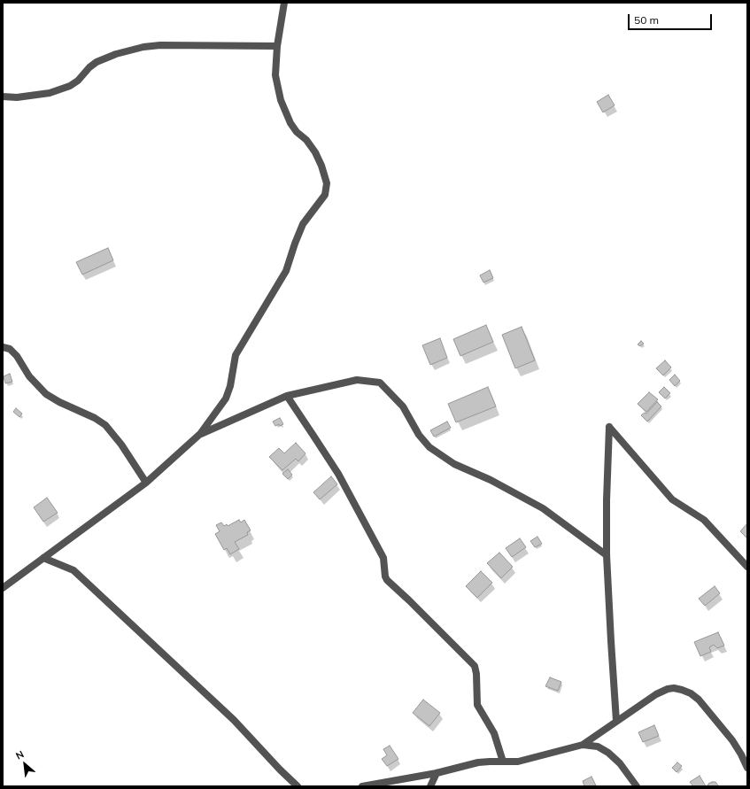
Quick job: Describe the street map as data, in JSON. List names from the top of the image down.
{
  "scale_bar": "50 m",
  "north": "top left"
}
